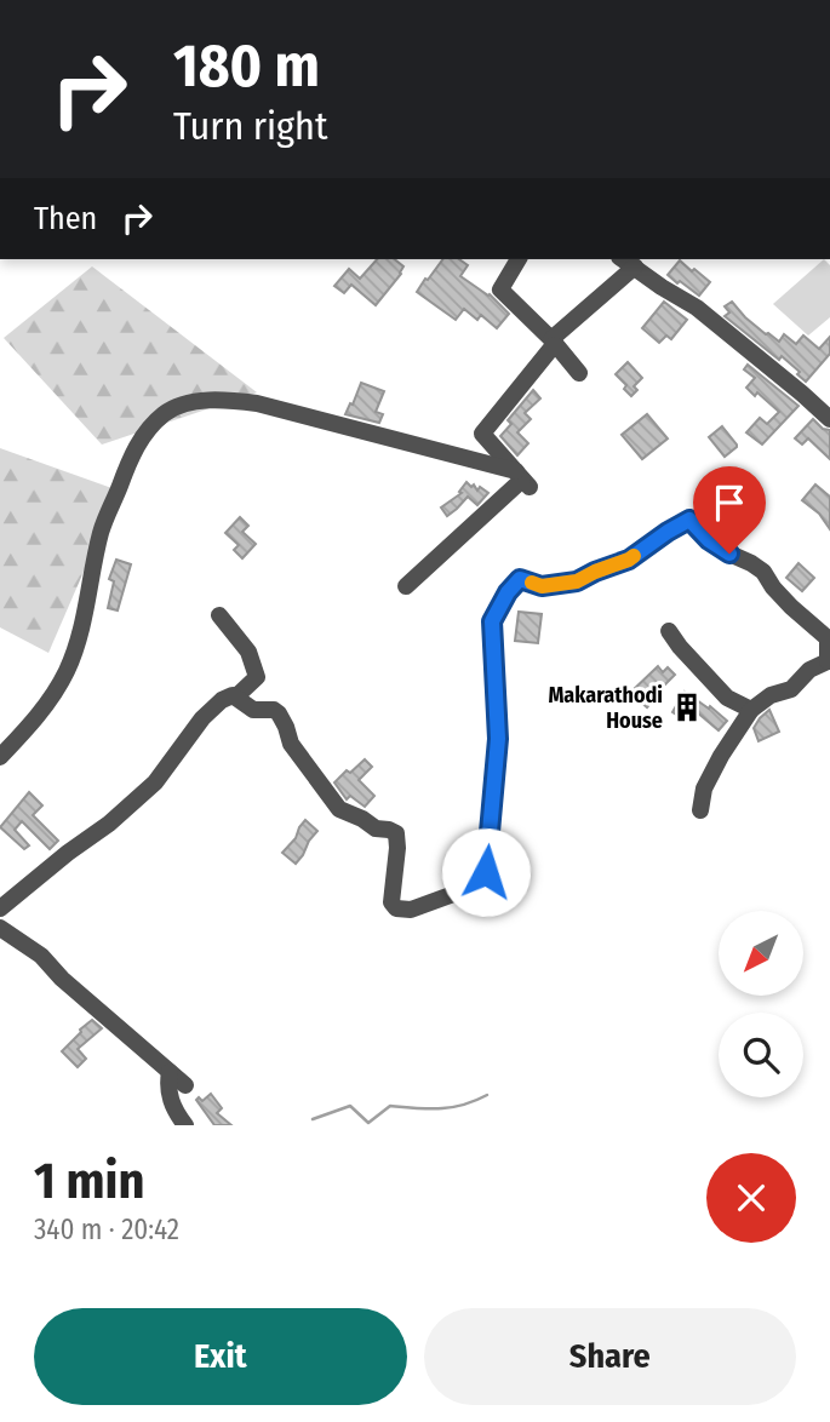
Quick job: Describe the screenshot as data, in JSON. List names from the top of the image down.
{
  "places": {
    "building": ["Makarathodi House"]
  },
  "north": "bottom left",
  "page": {
    "turn": ["180 m", "Turn right"],
    "then": "Then",
    "heading": ["1 min", "340 m · 20:42"],
    "buttons": ["Exit", "Share"]
  }
}
